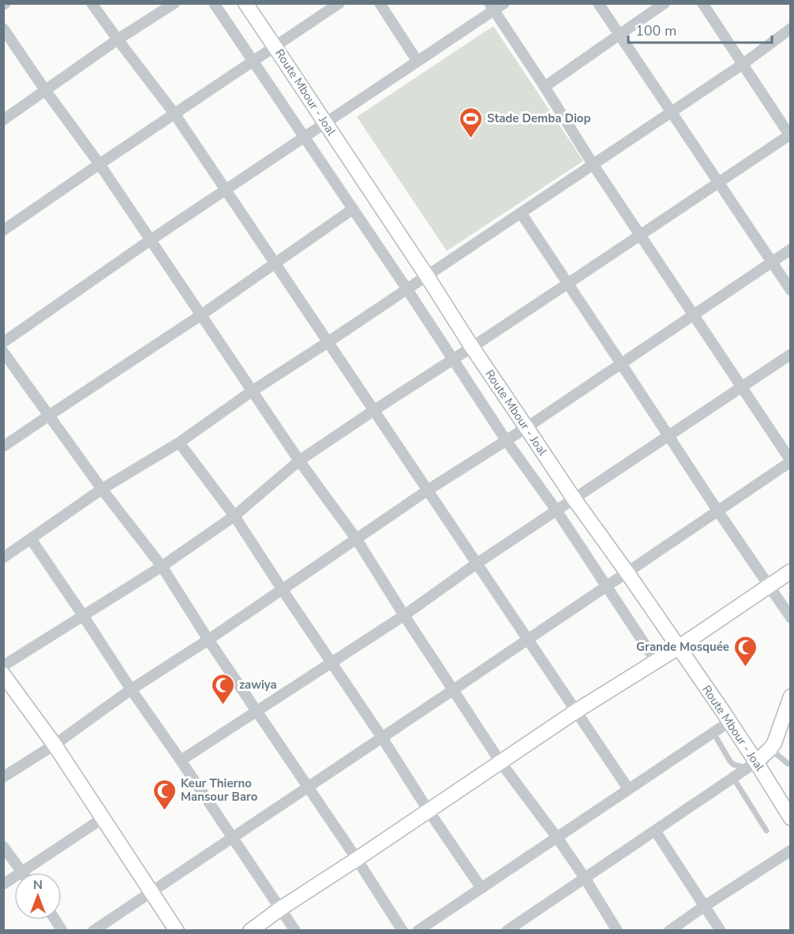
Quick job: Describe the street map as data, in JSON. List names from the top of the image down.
{
  "streets": {
    "main road": ["Route Mbour - Joal"]
  },
  "places": {
    "sports": ["Stade Demba Diop"],
    "mosque": ["Grande Mosquée", "zawiya", "Keur Thierno Mansour Baro"]
  },
  "scale_bar": "100 m",
  "north": "top"
}
